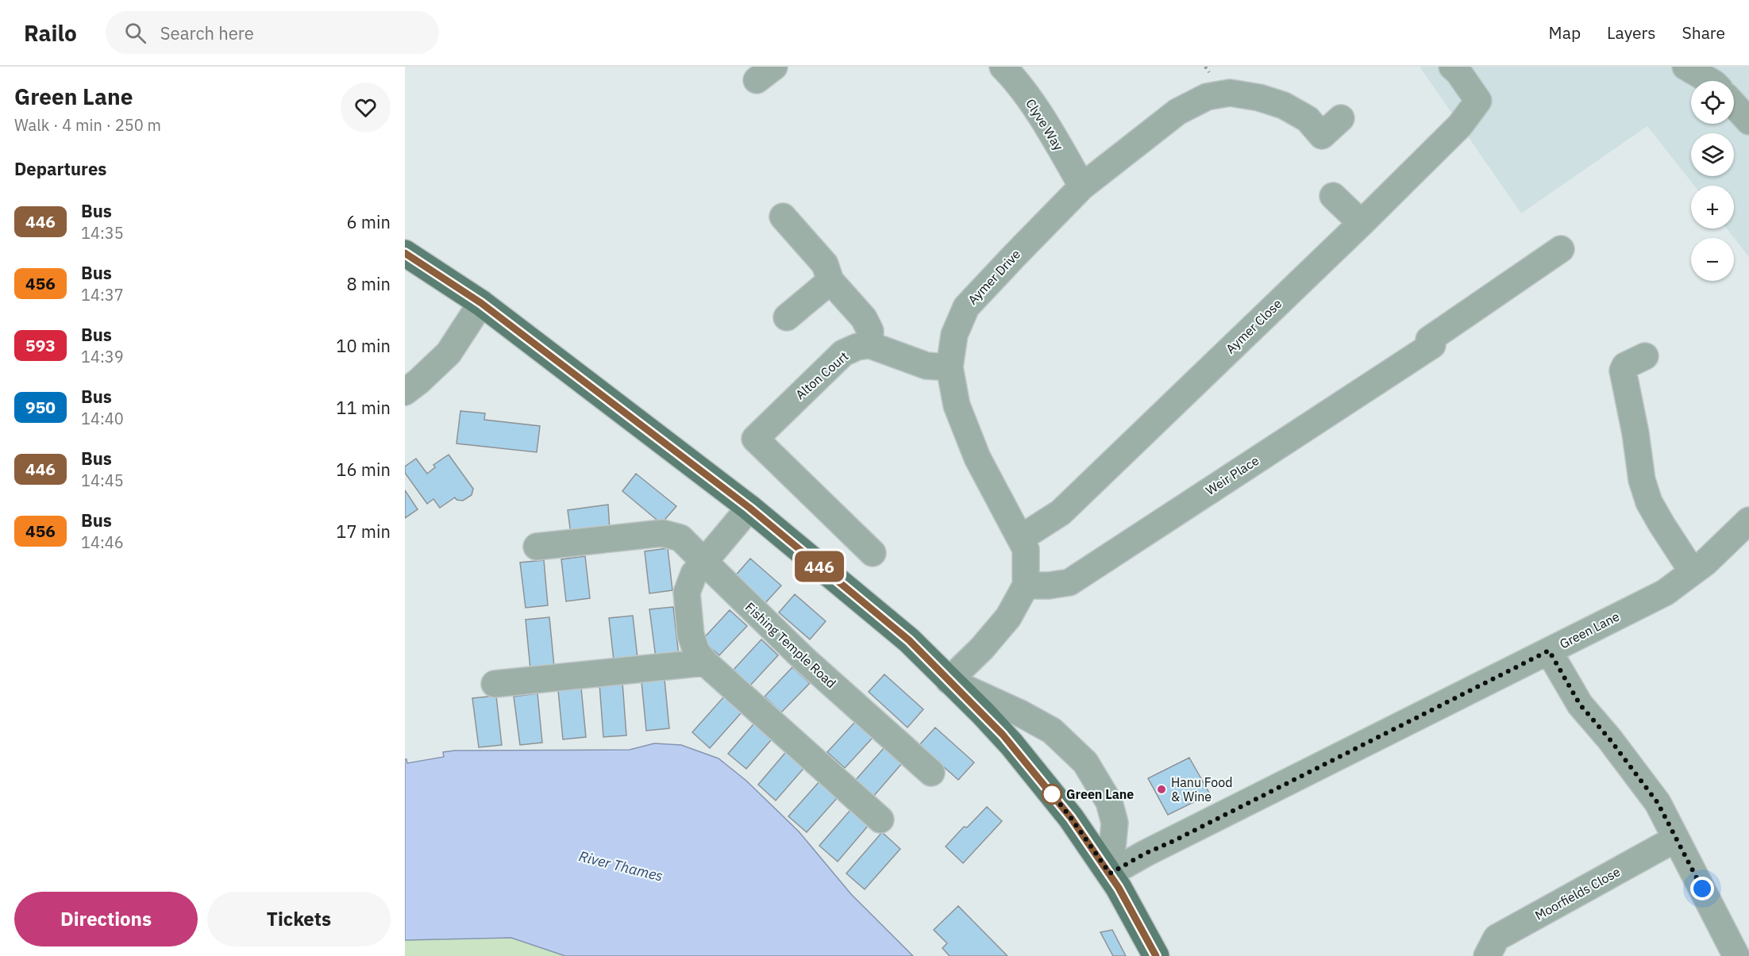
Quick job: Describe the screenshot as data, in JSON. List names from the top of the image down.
{
  "streets": {
    "street": [
      "Clyve Way",
      "Aymer Drive",
      "Aymer Close",
      "Alton Court",
      "Weir Place",
      "Green Lane",
      "Fishing Temple Road",
      "Moorfields Close"
    ]
  },
  "crossings": [
    ["Clyve Way", "Aymer Drive"],
    ["Aymer Drive", "Aymer Close"],
    ["Aymer Drive", "Weir Place"]
  ],
  "water": ["River Thames"],
  "places": ["Hanu Food & Wine", "Green Lane"],
  "lines": ["bus line 446"],
  "page": {
    "header": "Railo",
    "search": "Search here",
    "nav": ["Map", "Layers", "Share"],
    "heading": [
      ["Green Lane", "Walk · 4 min · 250 m"],
      "Departures"
    ],
    "on_map": "446",
    "map_buttons": ["+", "−"],
    "list": [
      {
        "mark": "446",
        "name": "Bus",
        "note": "14:35",
        "value": "6 min"
      },
      {
        "mark": "456",
        "name": "Bus",
        "note": "14:37",
        "value": "8 min"
      },
      {
        "mark": "593",
        "name": "Bus",
        "note": "14:39",
        "value": "10 min"
      },
      {
        "mark": "950",
        "name": "Bus",
        "note": "14:40",
        "value": "11 min"
      },
      {
        "mark": "446",
        "name": "Bus",
        "note": "14:45",
        "value": "16 min"
      },
      {
        "mark": "456",
        "name": "Bus",
        "note": "14:46",
        "value": "17 min"
      }
    ],
    "buttons": ["Directions", "Tickets"]
  }
}
